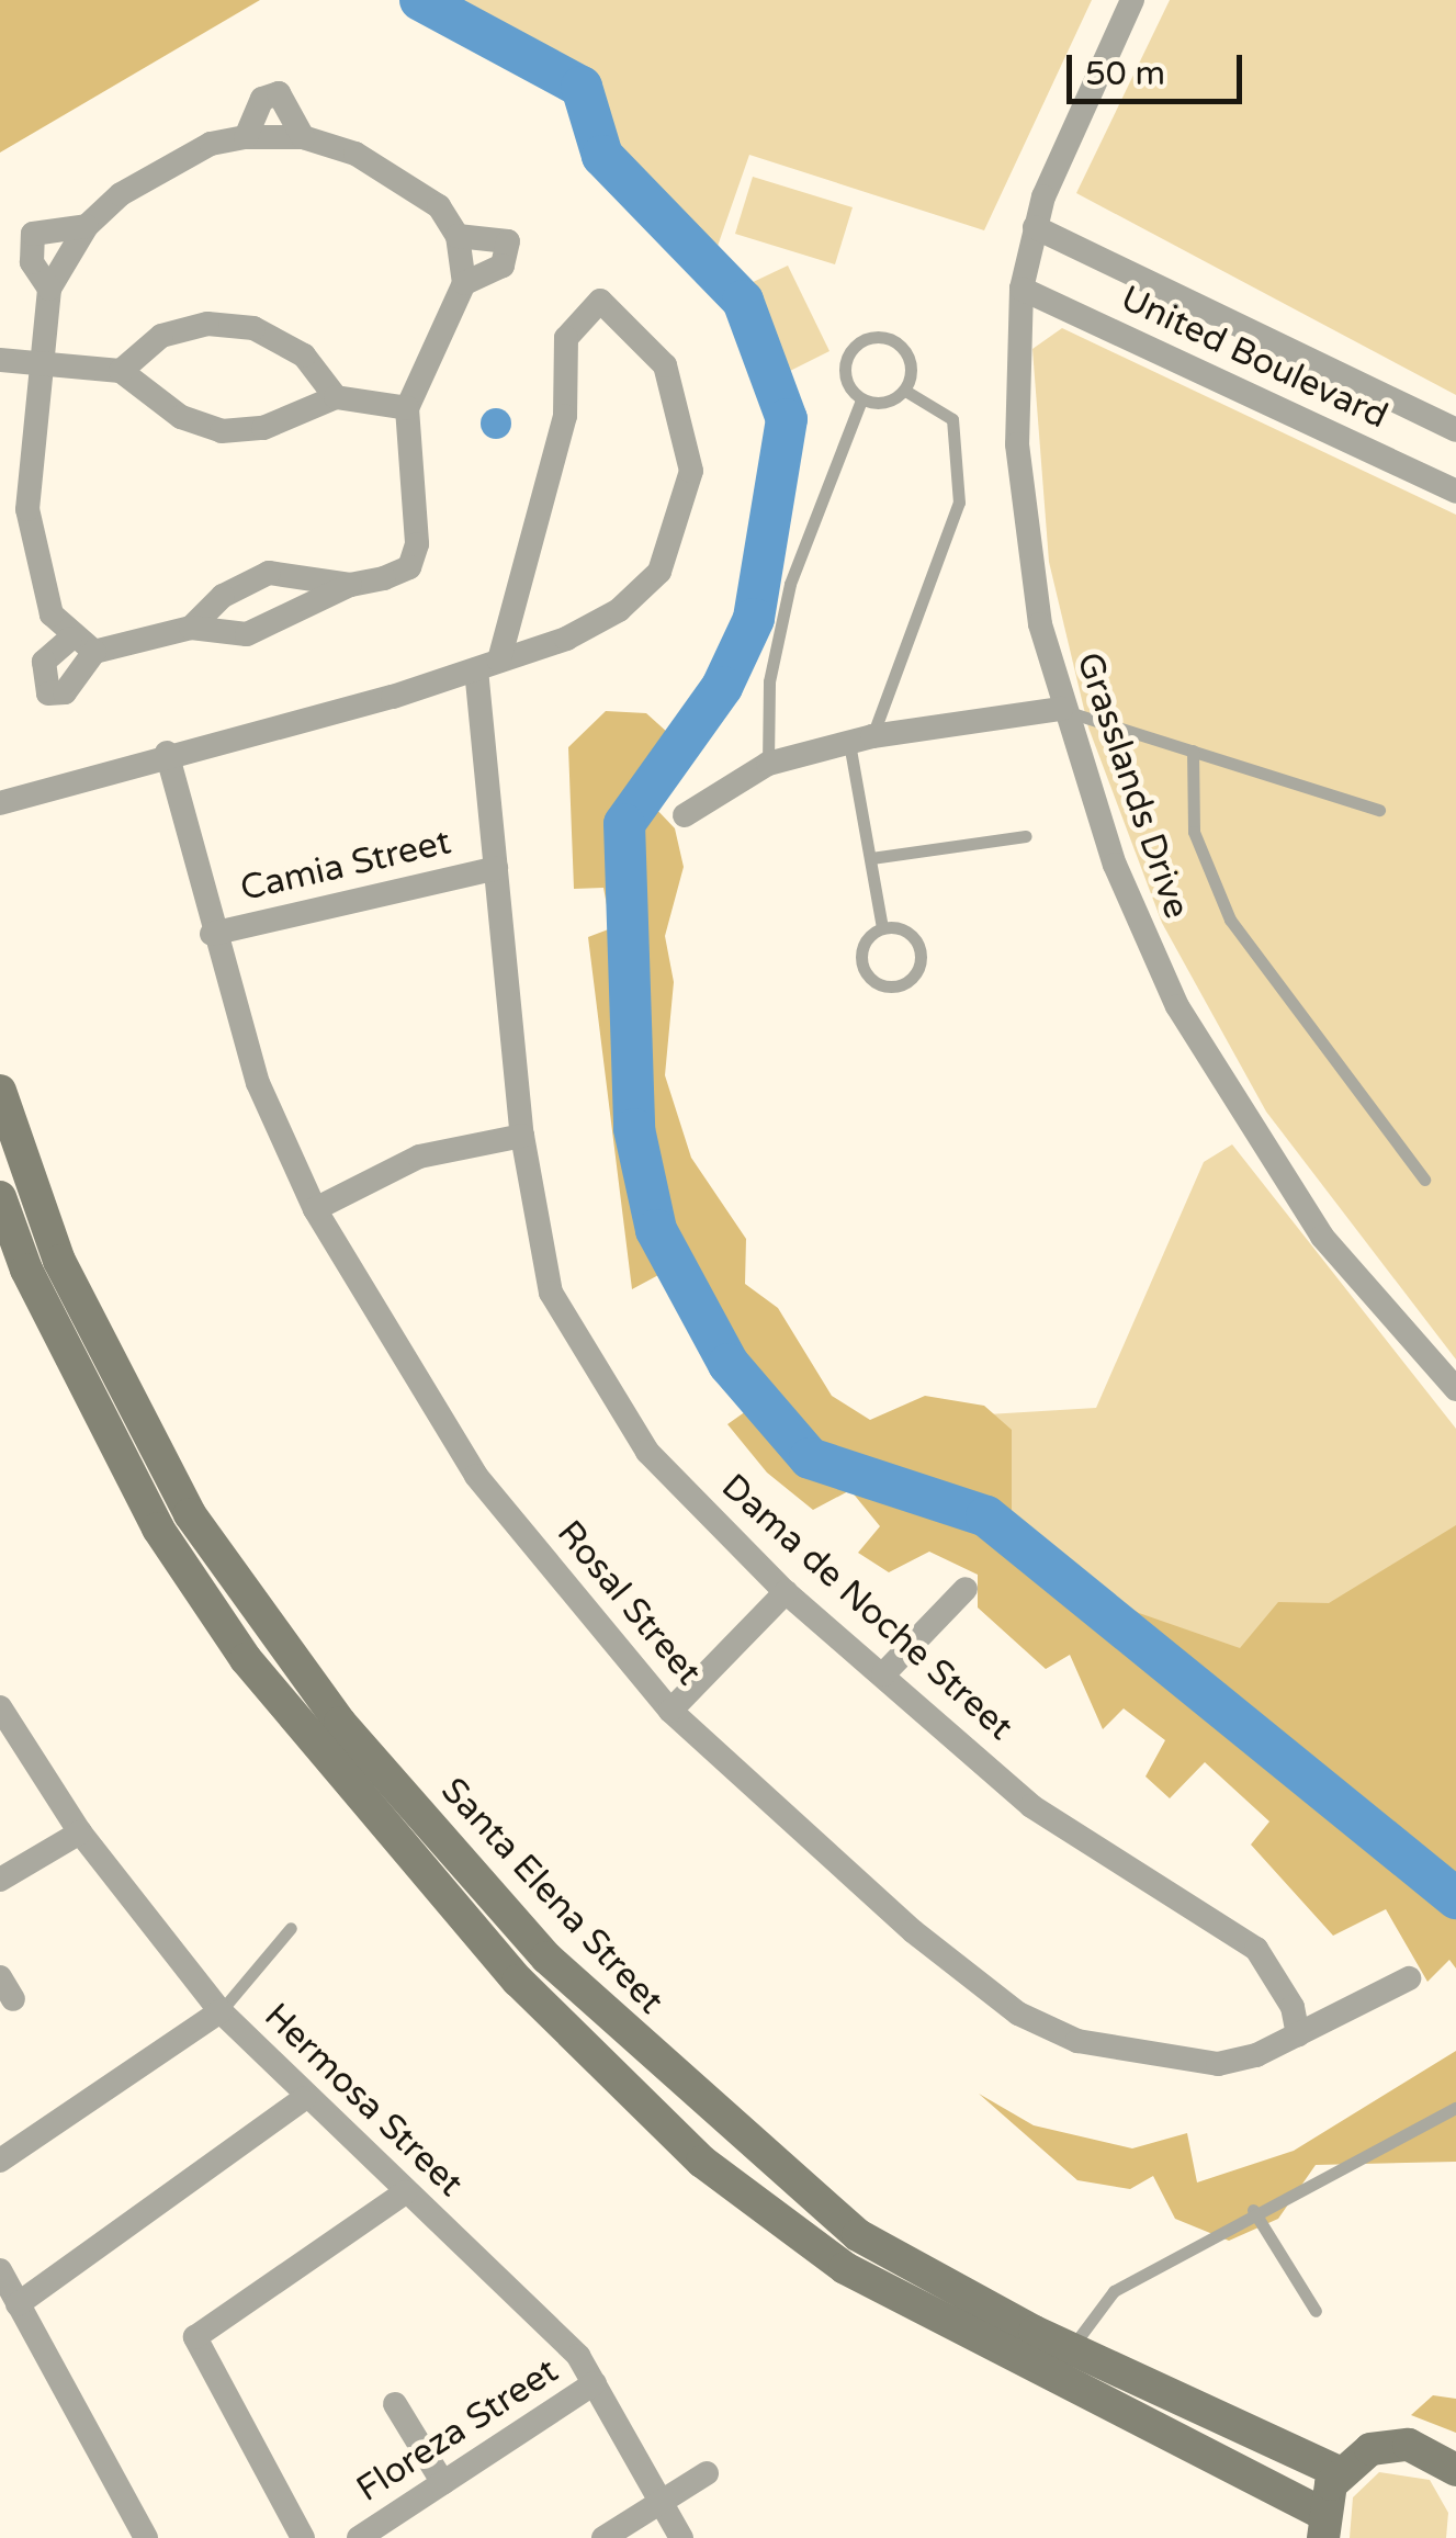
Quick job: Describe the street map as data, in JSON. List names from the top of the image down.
{
  "streets": {
    "street": [
      "United Boulevard",
      "Grasslands Drive",
      "Camia Street",
      "Rosal Street",
      "Dama de Noche Street",
      "Santa Elena Street",
      "Hermosa Street",
      "Floreza Street"
    ]
  },
  "crossings": [
    ["United Boulevard", "Grasslands Drive"],
    ["Camia Street", "Rosal Street"],
    ["Camia Street", "Dama de Noche Street"],
    ["Rosal Street", "Dama de Noche Street"],
    ["Hermosa Street", "Floreza Street"]
  ],
  "scale_bar": "50 m"
}
